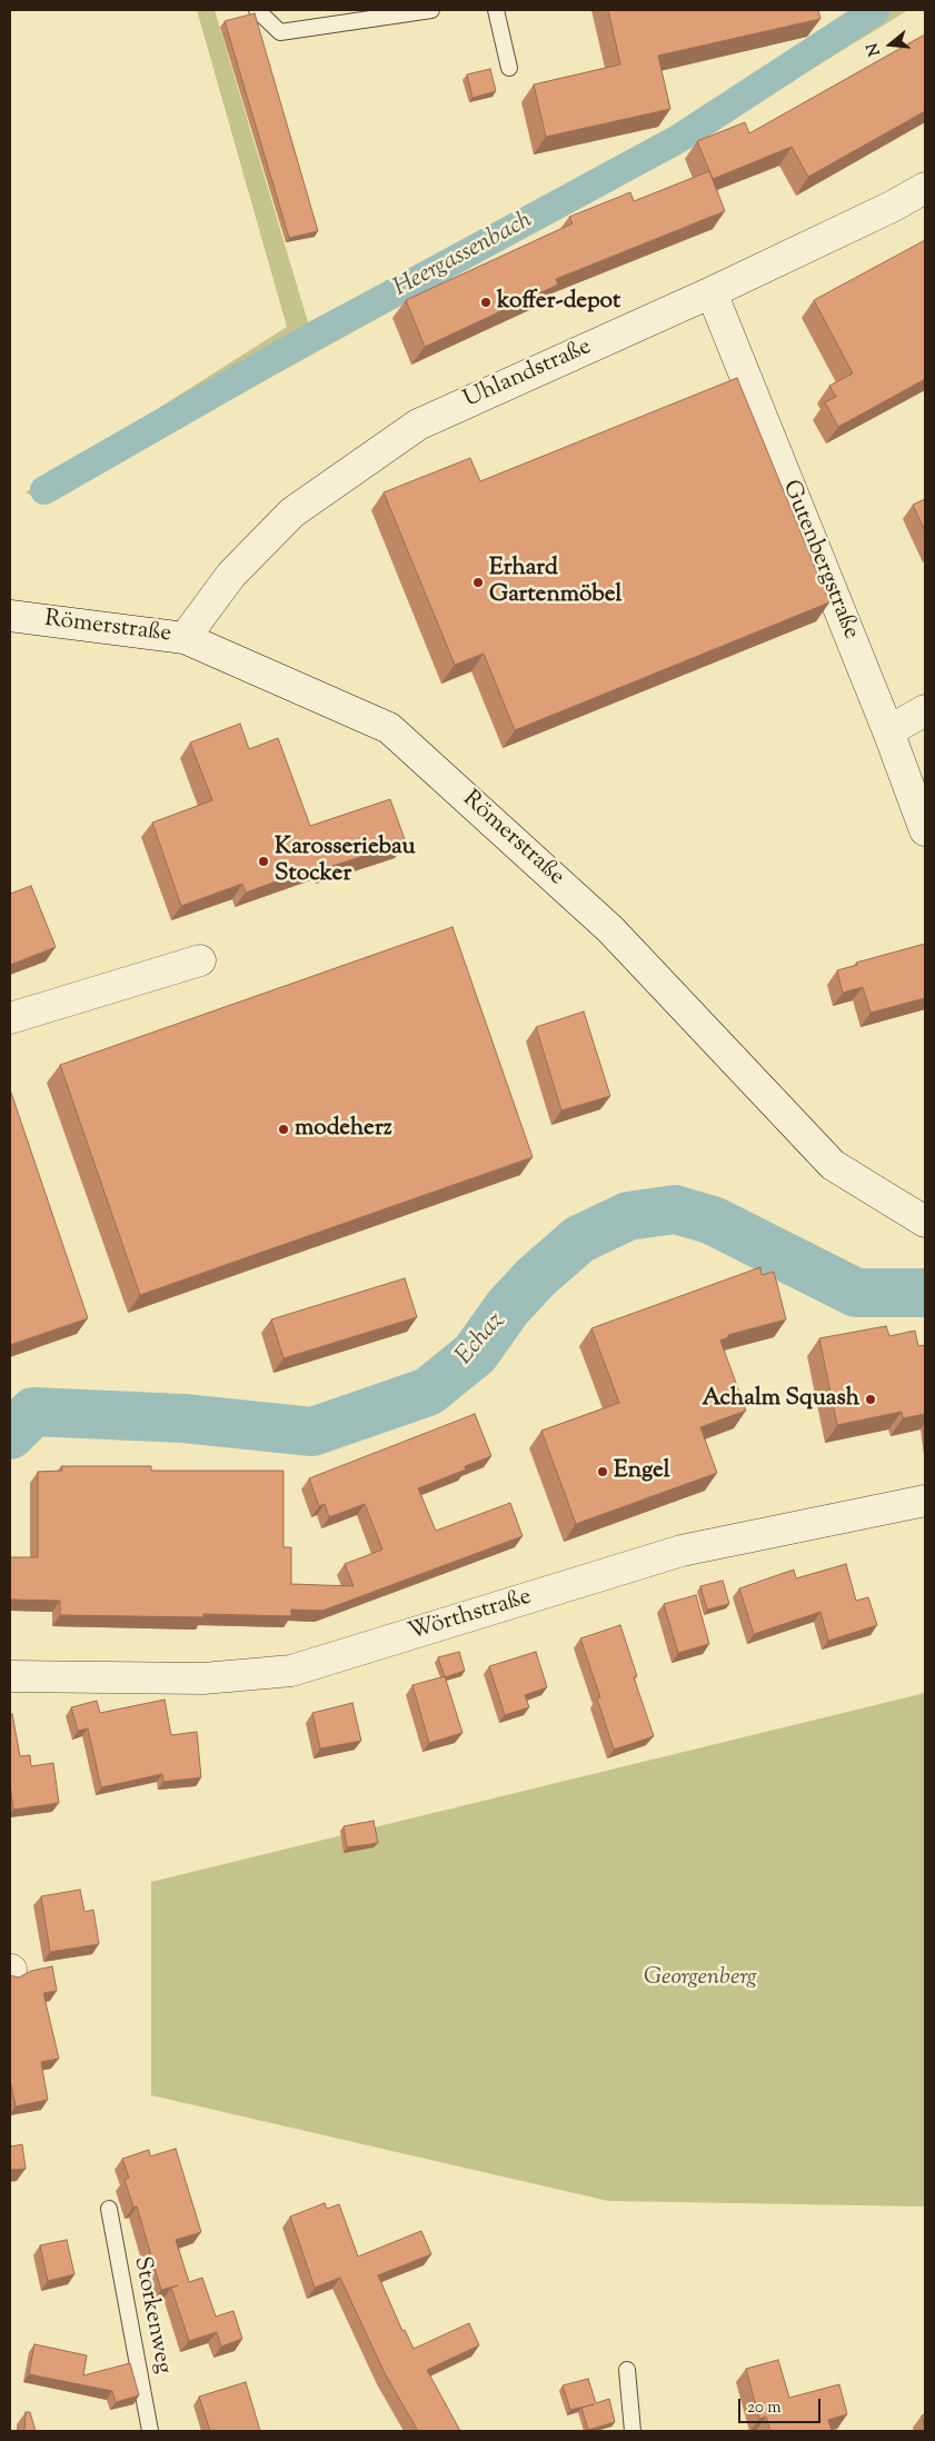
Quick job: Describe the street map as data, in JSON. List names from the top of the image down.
{
  "streets": {
    "street": [
      "Uhlandstraße",
      "Gutenbergstraße",
      "Römerstraße",
      "Wörthstraße"
    ],
    "lane": ["Storkenweg"]
  },
  "crossings": [
    ["Uhlandstraße", "Gutenbergstraße"],
    ["Uhlandstraße", "Römerstraße"]
  ],
  "water": ["Heergassenbach", "Echaz"],
  "parks": ["Georgenberg"],
  "places": [
    "koffer-depot",
    "Erhard Gartenmöbel",
    "Karosseriebau Stocker",
    "modeherz",
    "Achalm Squash",
    "Engel"
  ],
  "scale_bar": "20 m",
  "north": "left"
}
